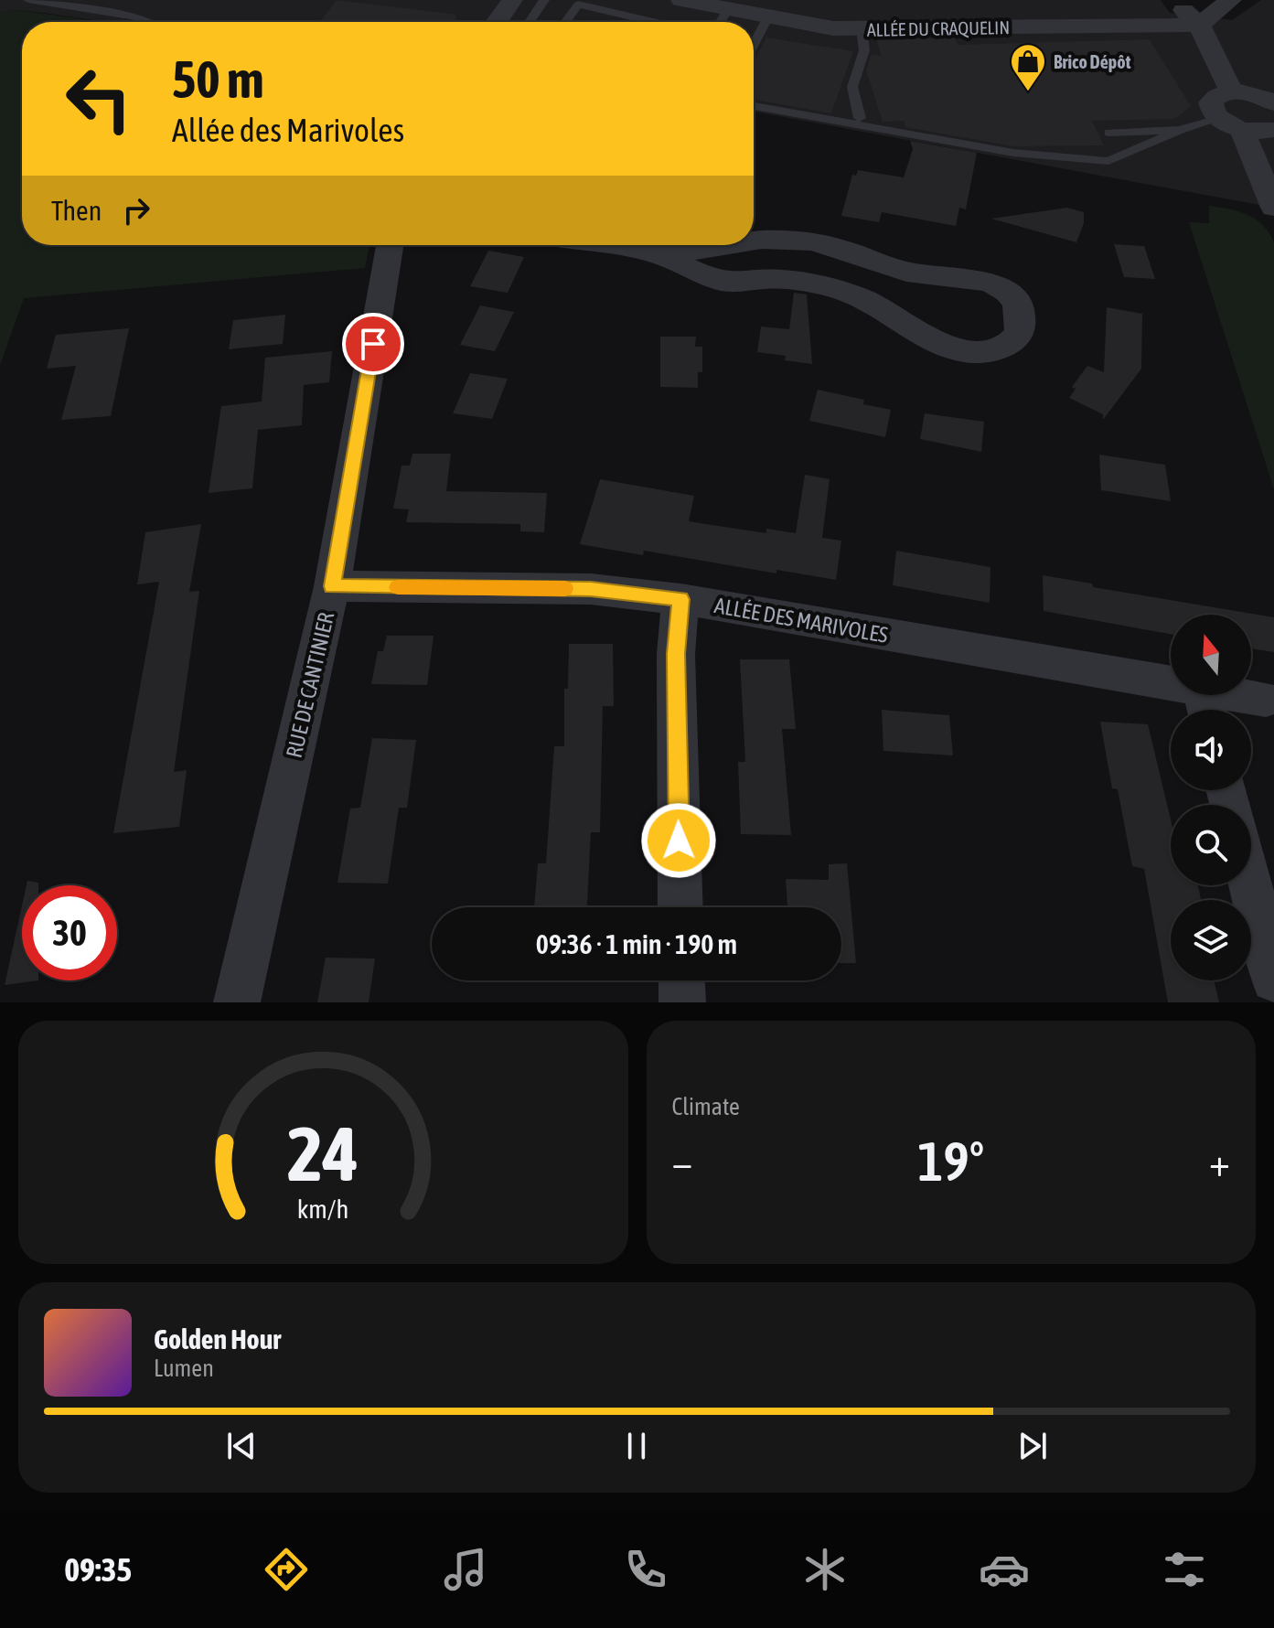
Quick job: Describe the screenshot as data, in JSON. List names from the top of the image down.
{
  "streets": {
    "street": ["ALLÉE DU CRAQUELIN", "ALLÉE DES MARIVOLES", "RUE DE CANTINIER"]
  },
  "crossings": [
    ["ALLÉE DES MARIVOLES", "RUE DE CANTINIER"]
  ],
  "places": {
    "shop": ["Brico Dépôt"]
  },
  "north": "top",
  "page": {
    "turn": ["50 m", "Allée des Marivoles"],
    "then": "Then",
    "limit": "30",
    "trip": "09:36 · 1 min · 190 m",
    "tile": "Climate",
    "heat": ["−", "19°", "+"],
    "song": ["Golden Hour", "Lumen"],
    "tabs": "09:35",
    "gauge": ["24", "km/h"]
  }
}
